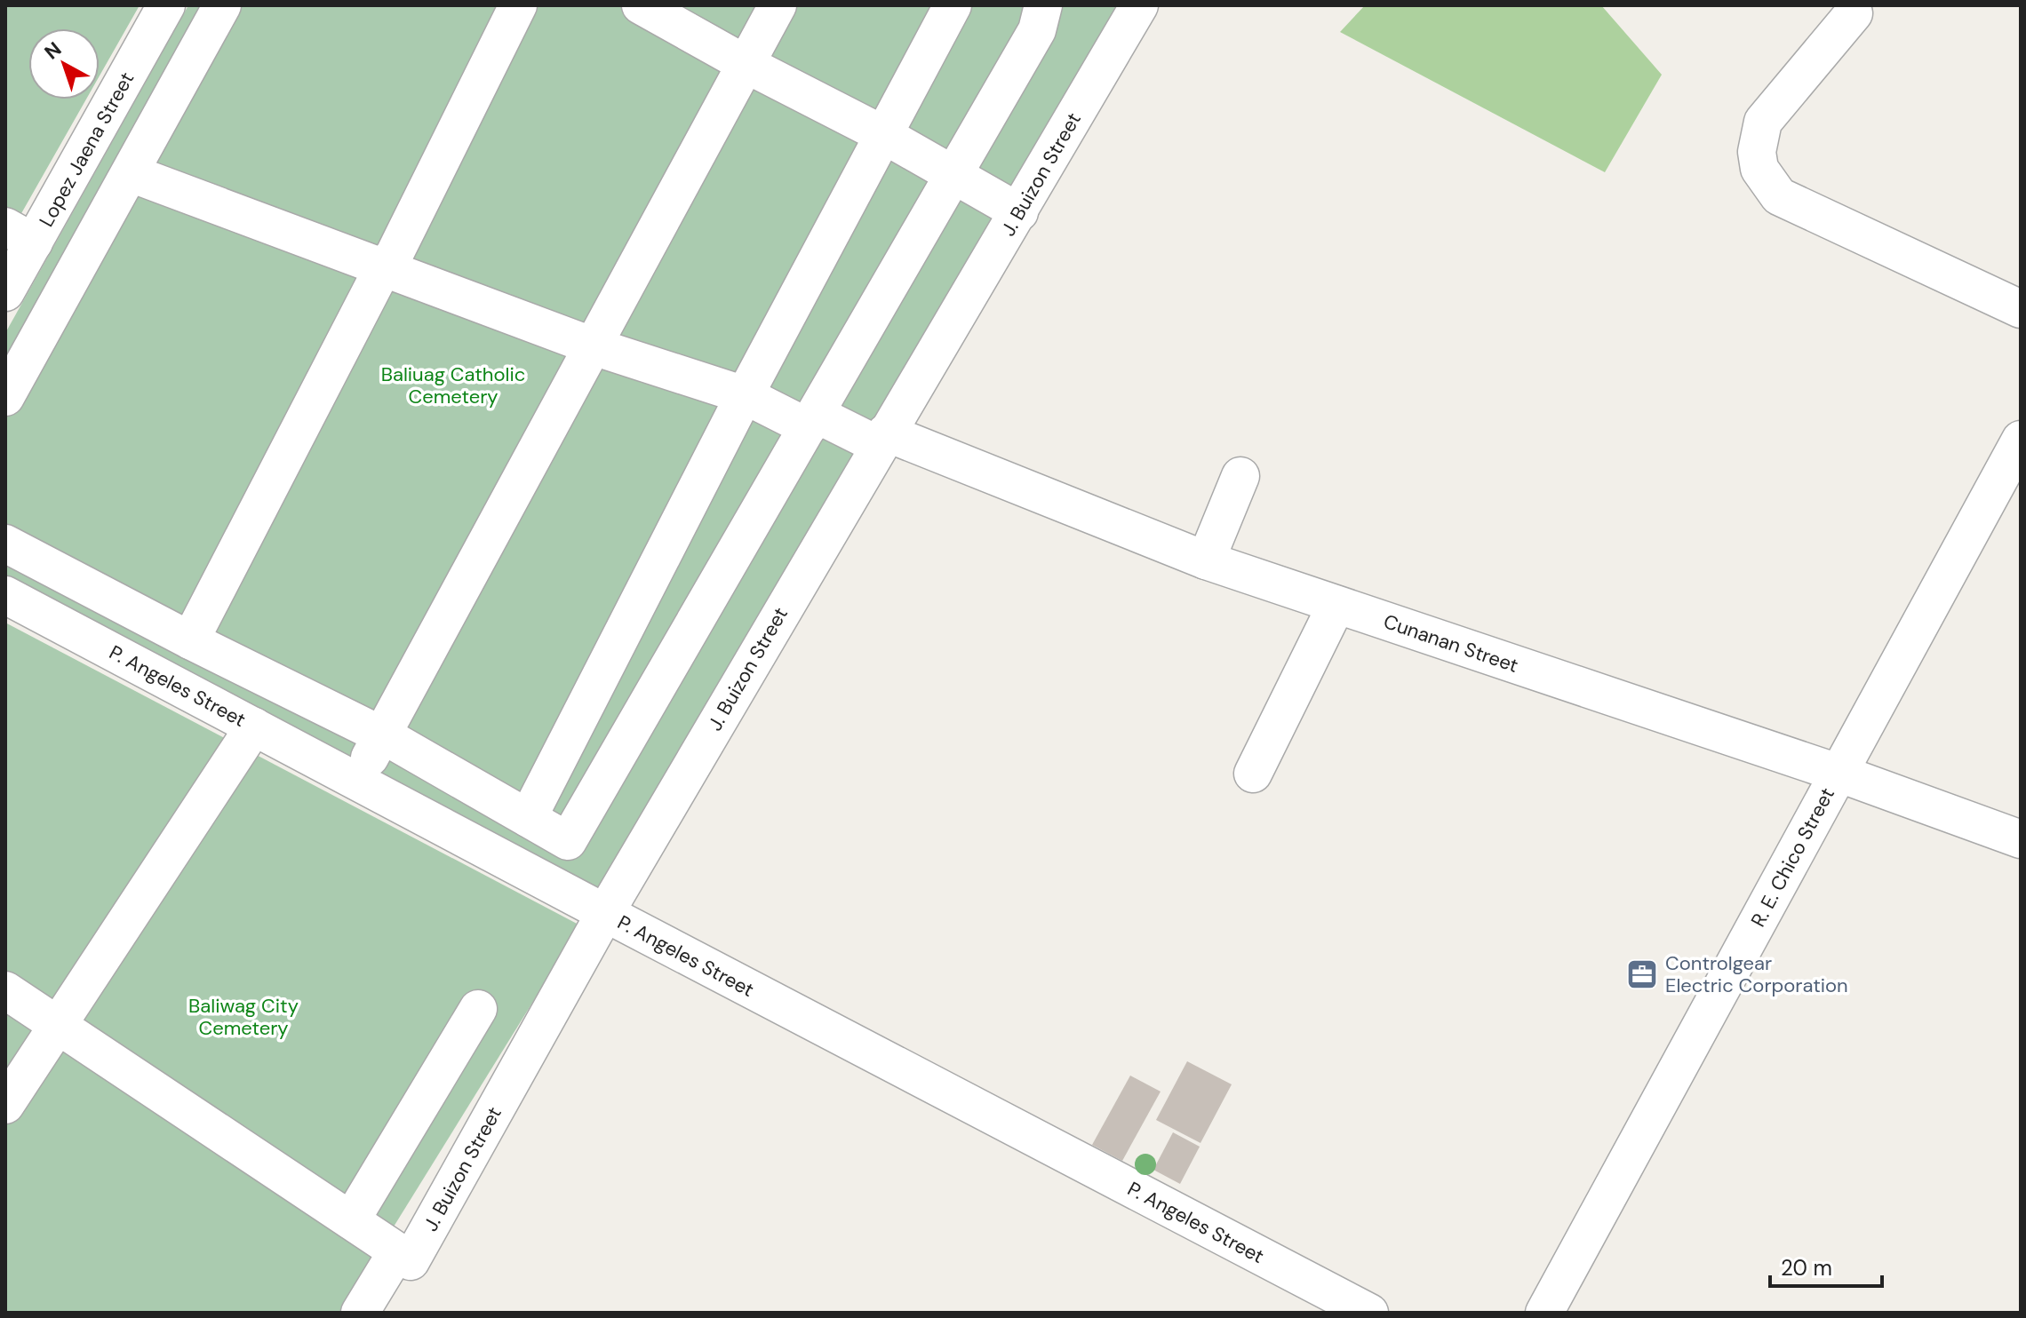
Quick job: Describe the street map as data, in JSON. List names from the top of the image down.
{
  "streets": {
    "street": [
      "Lopez Jaena Street",
      "J. Buizon Street",
      "Cunanan Street",
      "P. Angeles Street",
      "R. E. Chico Street"
    ]
  },
  "crossings": [
    ["J. Buizon Street", "Cunanan Street"],
    ["J. Buizon Street", "P. Angeles Street"],
    ["Cunanan Street", "R. E. Chico Street"]
  ],
  "parks": ["Baliuag Catholic Cemetery", "Baliwag City Cemetery"],
  "places": {
    "office": ["Controlgear Electric Corporation"]
  },
  "scale_bar": "20 m",
  "north": "top left"
}
